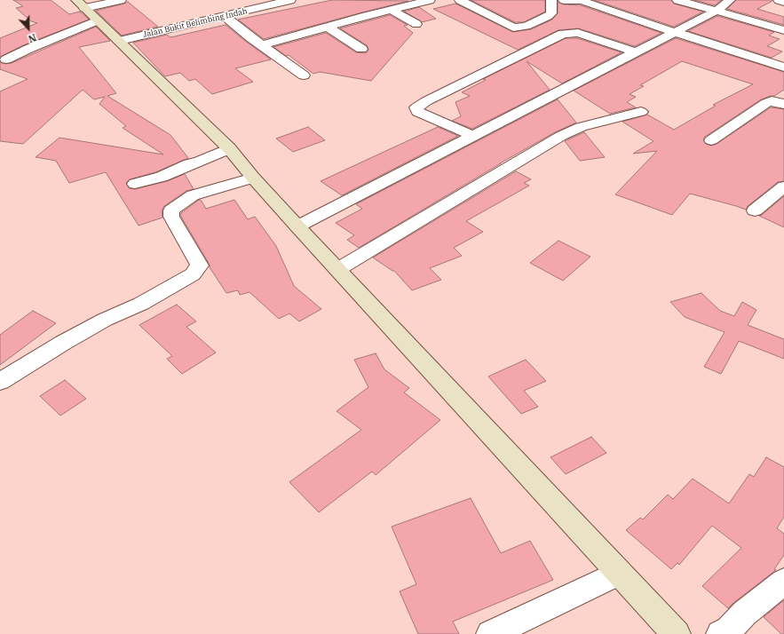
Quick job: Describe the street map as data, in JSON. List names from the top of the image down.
{
  "streets": {
    "street": ["Jalan Bukit Belimbing Indah"]
  },
  "north": "bottom"
}
